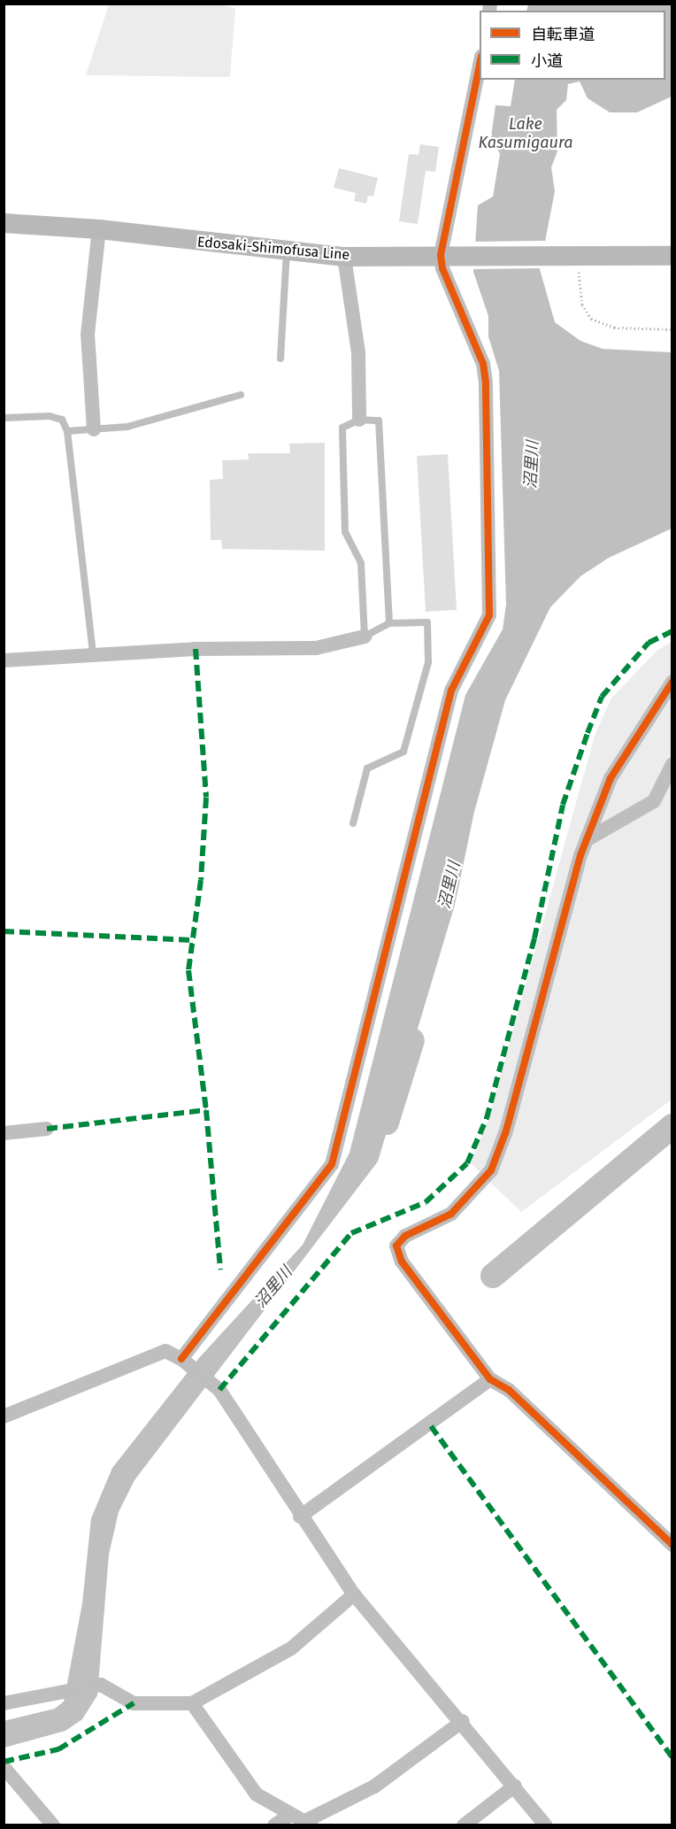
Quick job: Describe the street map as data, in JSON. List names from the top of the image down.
{
  "streets": {
    "main road": ["Edosaki-Shimofusa Line"]
  },
  "water": ["Lake Kasumigaura", "沼里川"],
  "legend": ["自転車道", "小道"]
}
